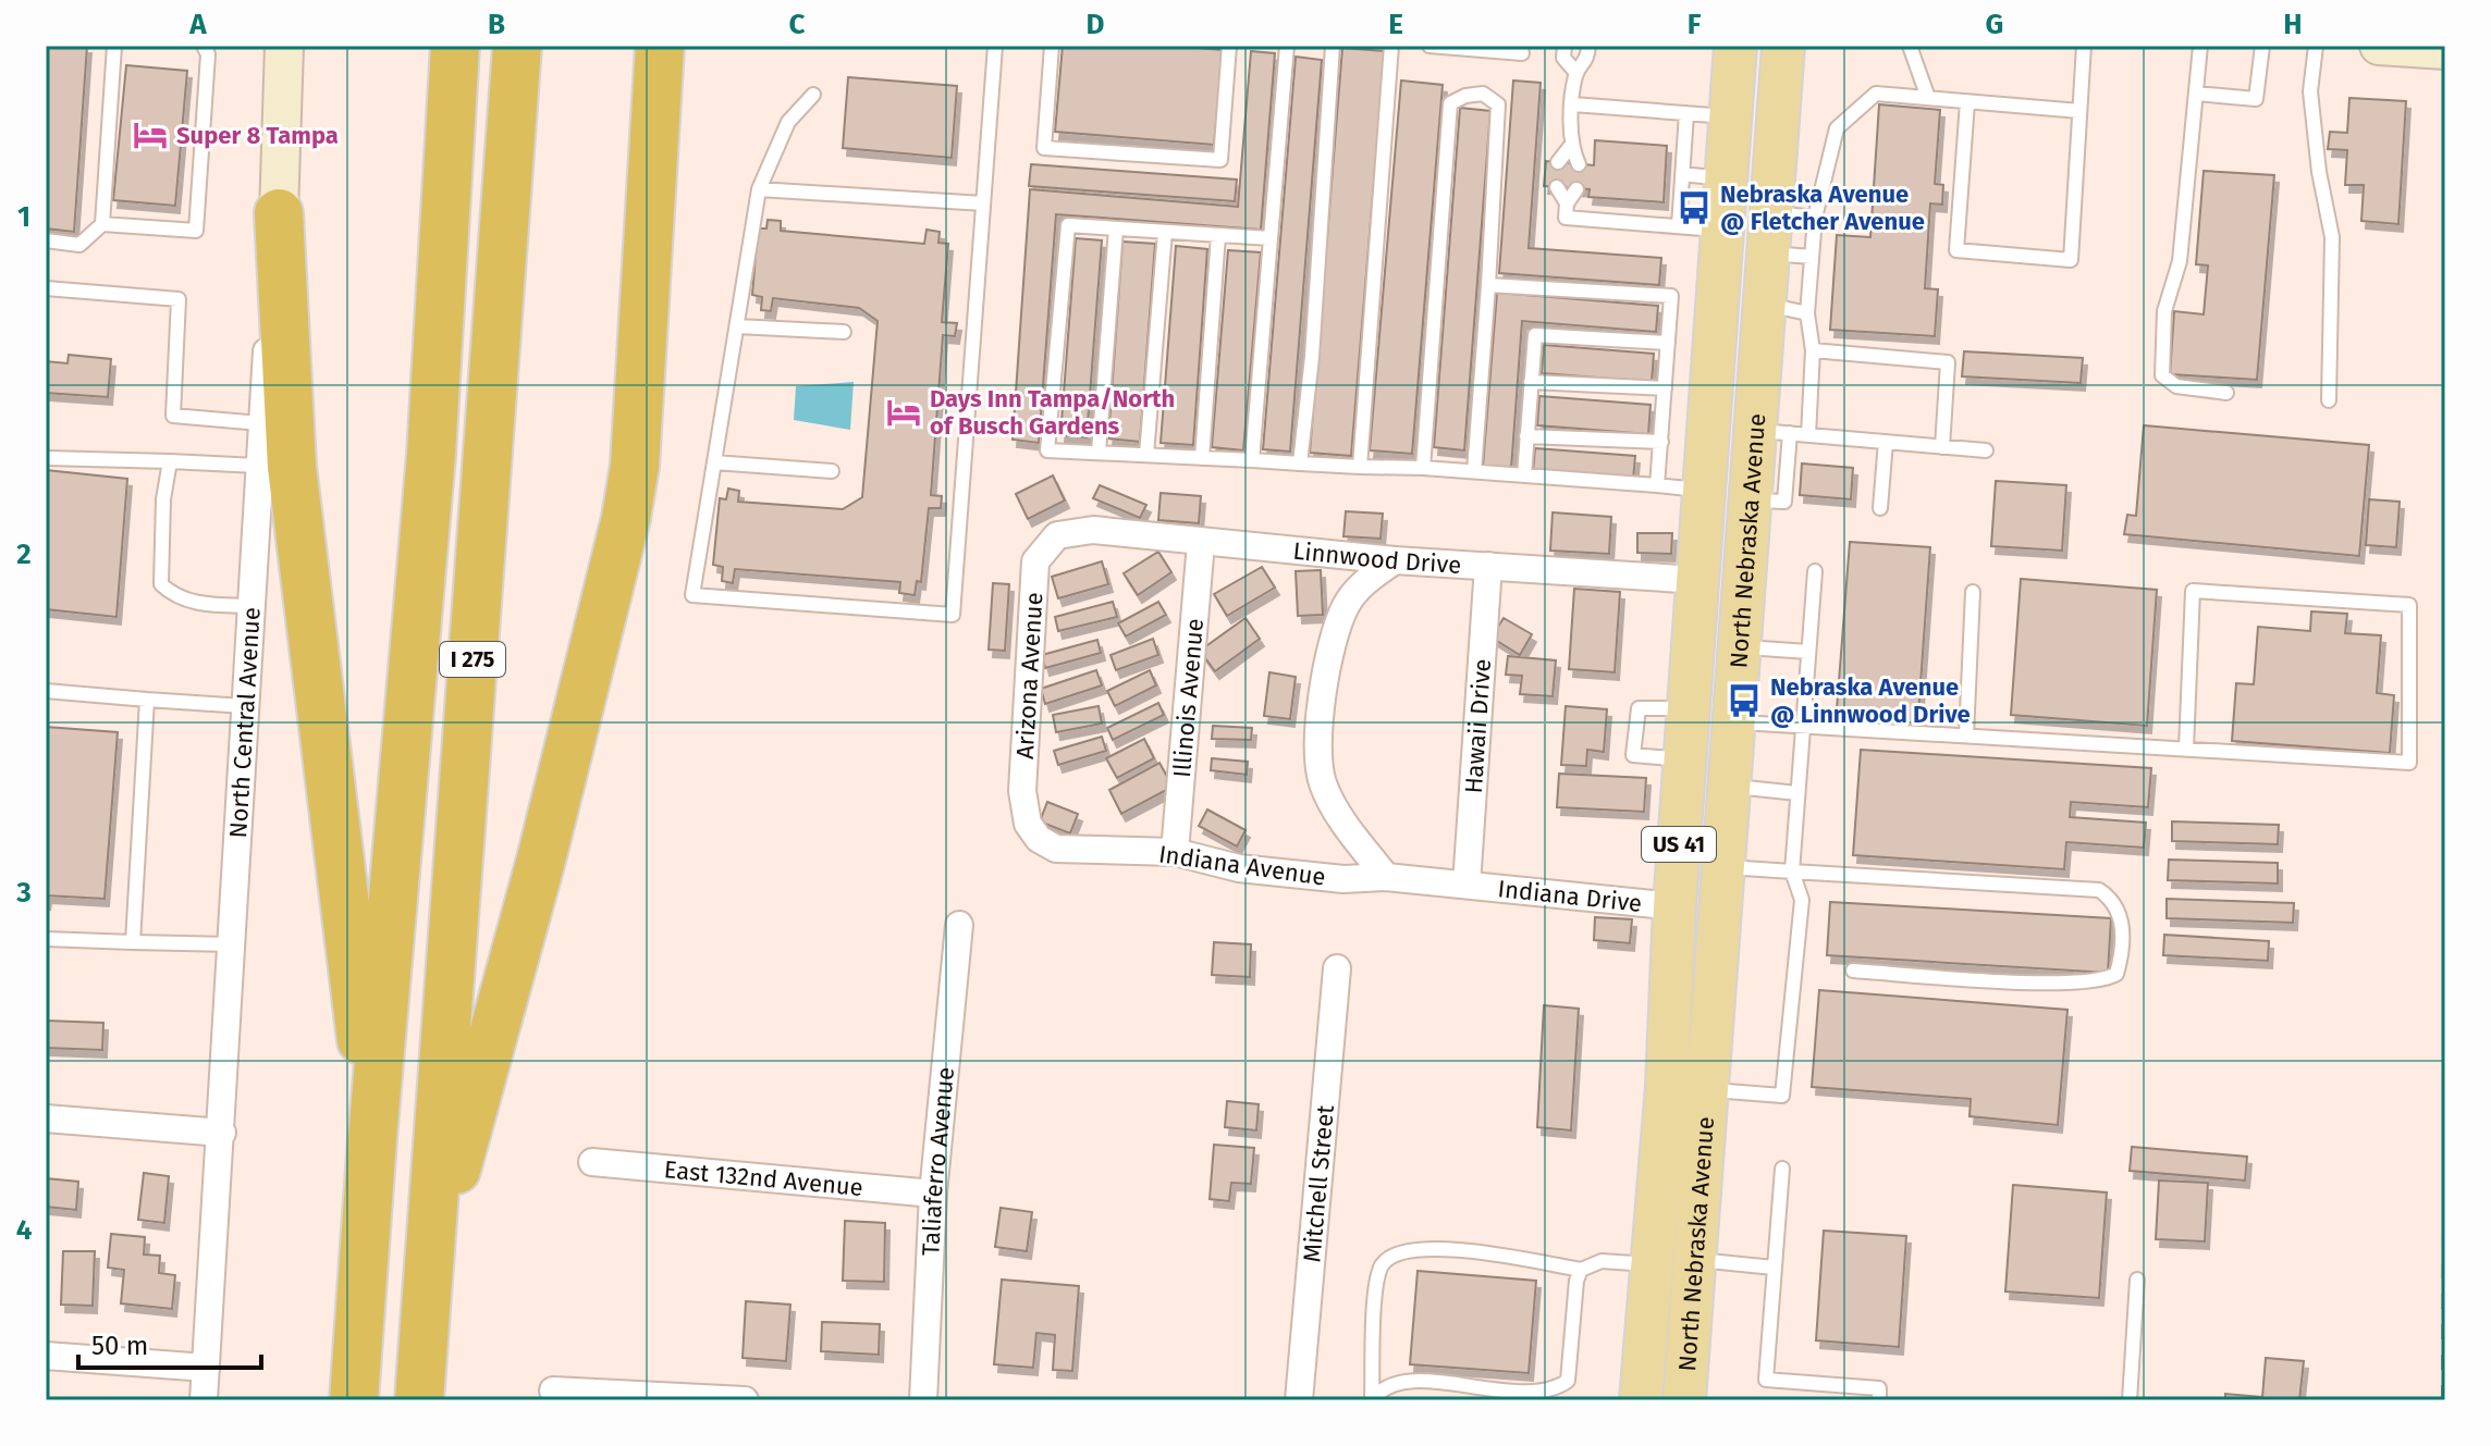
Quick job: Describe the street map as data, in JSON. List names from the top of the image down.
{
  "streets": {
    "highway": ["I 275"],
    "main road": ["North Nebraska Avenue", "North Central Avenue", "US 41"],
    "street": [
      "Linnwood Drive",
      "Arizona Avenue",
      "Illinois Avenue",
      "Hawaii Drive",
      "Indiana Avenue",
      "Indiana Drive",
      "Taliaferro Avenue",
      "East 132nd Avenue",
      "Mitchell Street"
    ]
  },
  "crossings": [
    ["North Nebraska Avenue", "Linnwood Drive"],
    ["North Nebraska Avenue", "Indiana Drive"],
    ["Linnwood Drive", "Arizona Avenue"],
    ["Linnwood Drive", "Illinois Avenue"],
    ["Linnwood Drive", "Hawaii Drive"],
    ["Arizona Avenue", "Indiana Avenue"],
    ["Illinois Avenue", "Indiana Avenue"],
    ["Hawaii Drive", "Indiana Avenue"],
    ["Hawaii Drive", "Indiana Drive"],
    ["Indiana Avenue", "Indiana Drive"],
    ["Taliaferro Avenue", "East 132nd Avenue"]
  ],
  "places": {
    "hotel": ["Super 8 Tampa", "Days Inn Tampa/North of Busch Gardens"],
    "bus stop": ["Nebraska Avenue @ Fletcher Avenue", "Nebraska Avenue @ Linnwood Drive"]
  },
  "scale_bar": "50 m",
  "grid": {
    "columns": [
      "A",
      "B",
      "C",
      "D",
      "E",
      "F",
      "G",
      "H"
    ],
    "rows": [
      "1",
      "2",
      "3",
      "4"
    ]
  }
}
